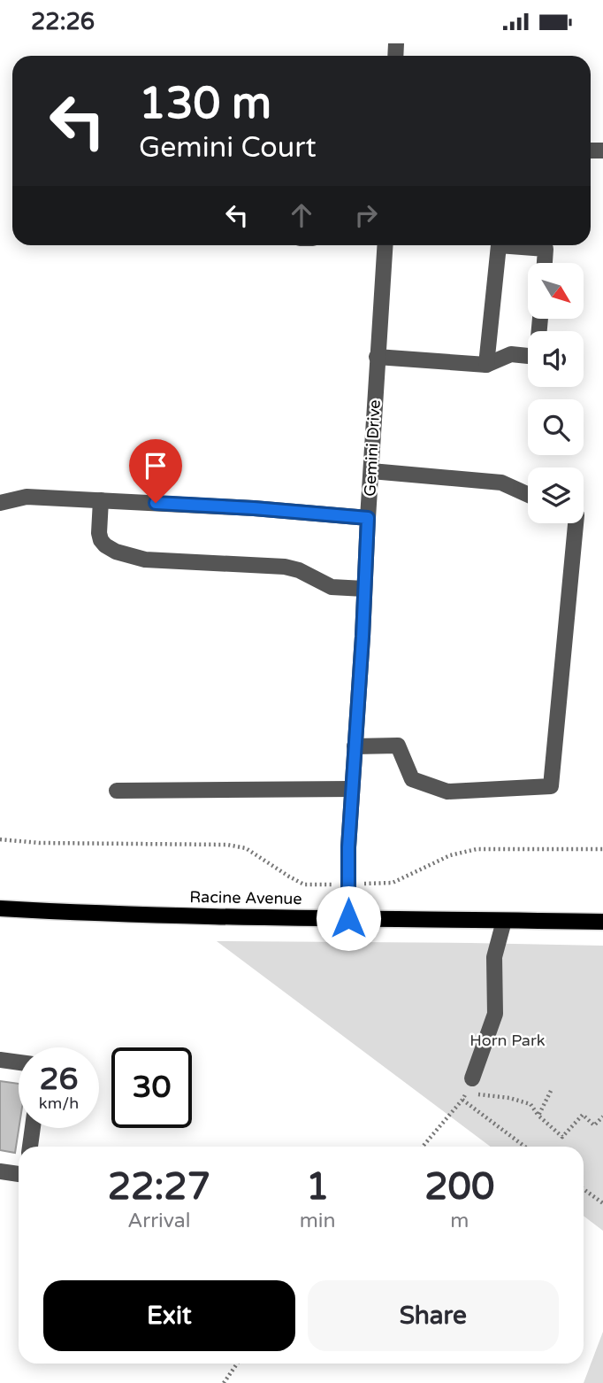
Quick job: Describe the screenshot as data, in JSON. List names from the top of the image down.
{
  "streets": {
    "main road": ["Racine Avenue"],
    "street": ["Gemini Drive"]
  },
  "crossings": [
    ["Gemini Drive", "Racine Avenue"]
  ],
  "parks": ["Horn Park"],
  "north": "bottom right",
  "page": {
    "status": "22:26",
    "turn": ["130 m", "Gemini Court"],
    "speed": "26 km/h",
    "limit": "30",
    "eta": [
      "22:27",
      "Arrival",
      "1",
      "min",
      "200",
      "m"
    ],
    "buttons": ["Exit", "Share"]
  }
}
